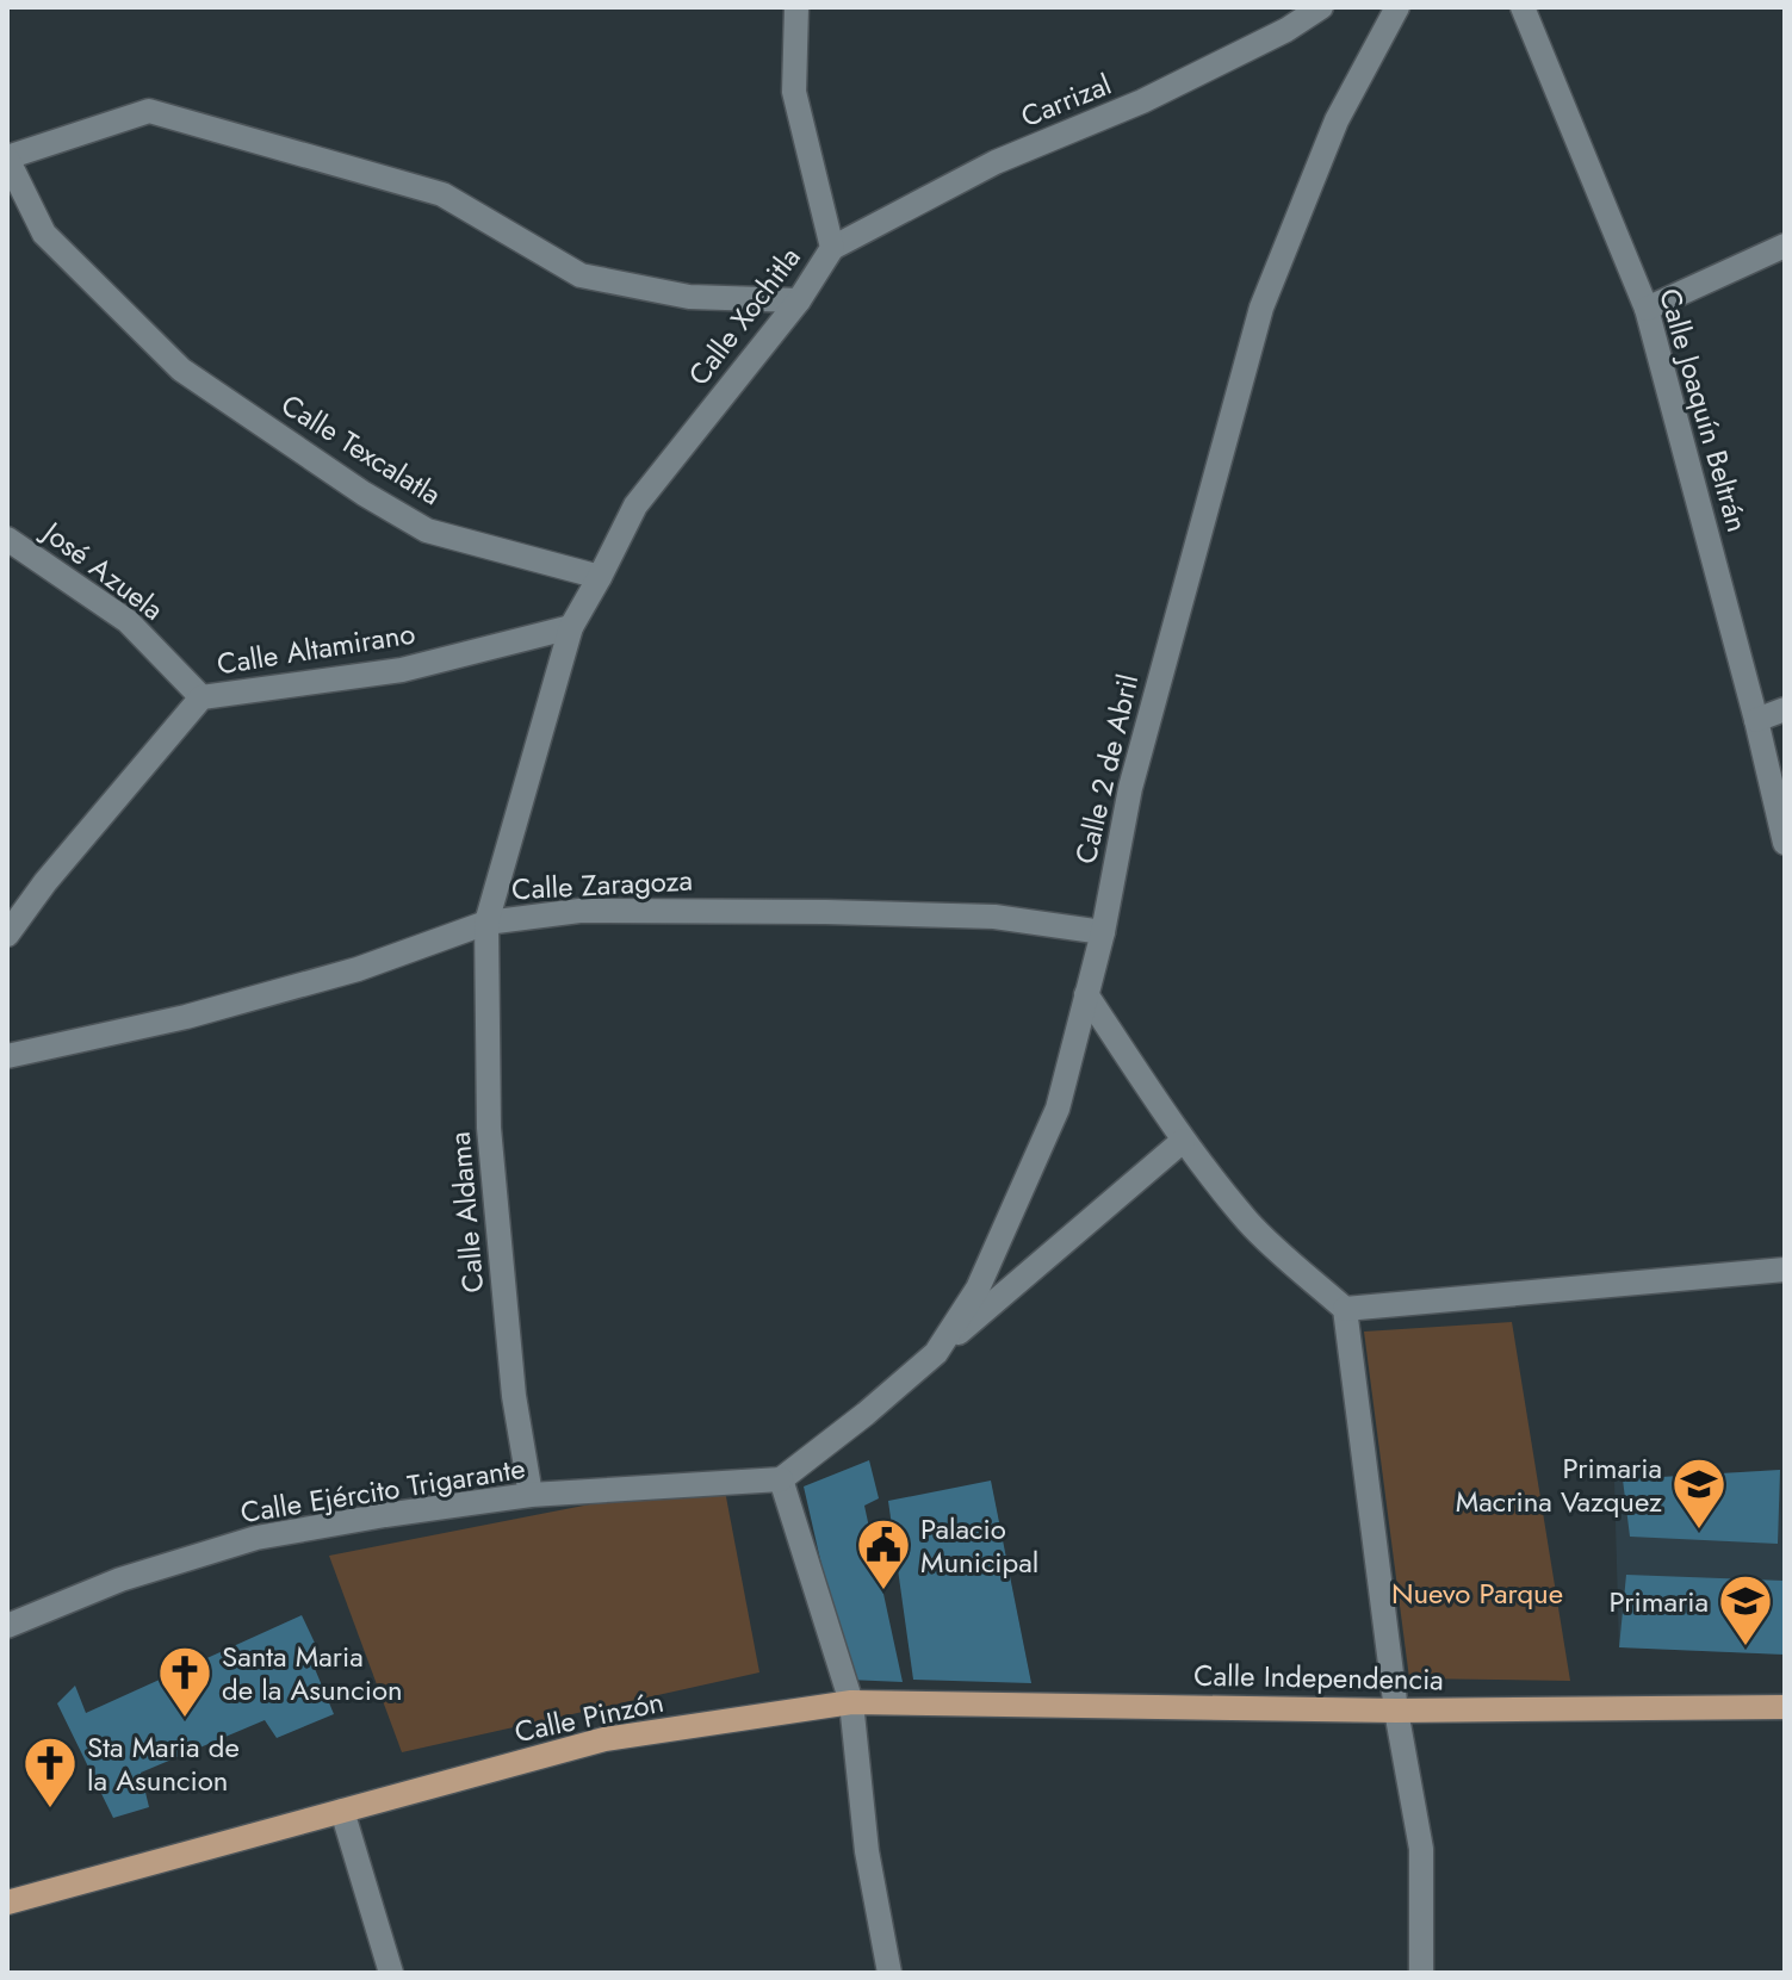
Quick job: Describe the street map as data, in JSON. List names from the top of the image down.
{
  "streets": {
    "main road": ["Calle Independencia", "Calle Pinzón"],
    "street": [
      "Carrizal",
      "Calle Xochitla",
      "Calle Joaquín Beltrán",
      "Calle Texcalatla",
      "José Azuela",
      "Calle Altamirano",
      "Calle 2 de Abril",
      "Calle Zaragoza",
      "Calle Aldama",
      "Calle Ejército Trigarante"
    ]
  },
  "crossings": [
    ["Carrizal", "Calle Xochitla"],
    ["Calle Xochitla", "Calle Texcalatla"],
    ["José Azuela", "Calle Altamirano"],
    ["Calle 2 de Abril", "Calle Zaragoza"],
    ["Calle 2 de Abril", "Calle Ejército Trigarante"],
    ["Calle Zaragoza", "Calle Aldama"],
    ["Calle Aldama", "Calle Ejército Trigarante"],
    ["Calle Independencia", "Calle Pinzón"]
  ],
  "parks": ["Nuevo Parque"],
  "places": {
    "school or university": ["Primaria Macrina Vazquez", "Primaria"],
    "public building": ["Palacio Municipal"],
    "church": ["Santa Maria de la Asuncion", "Sta Maria de la Asuncion"]
  }
}
